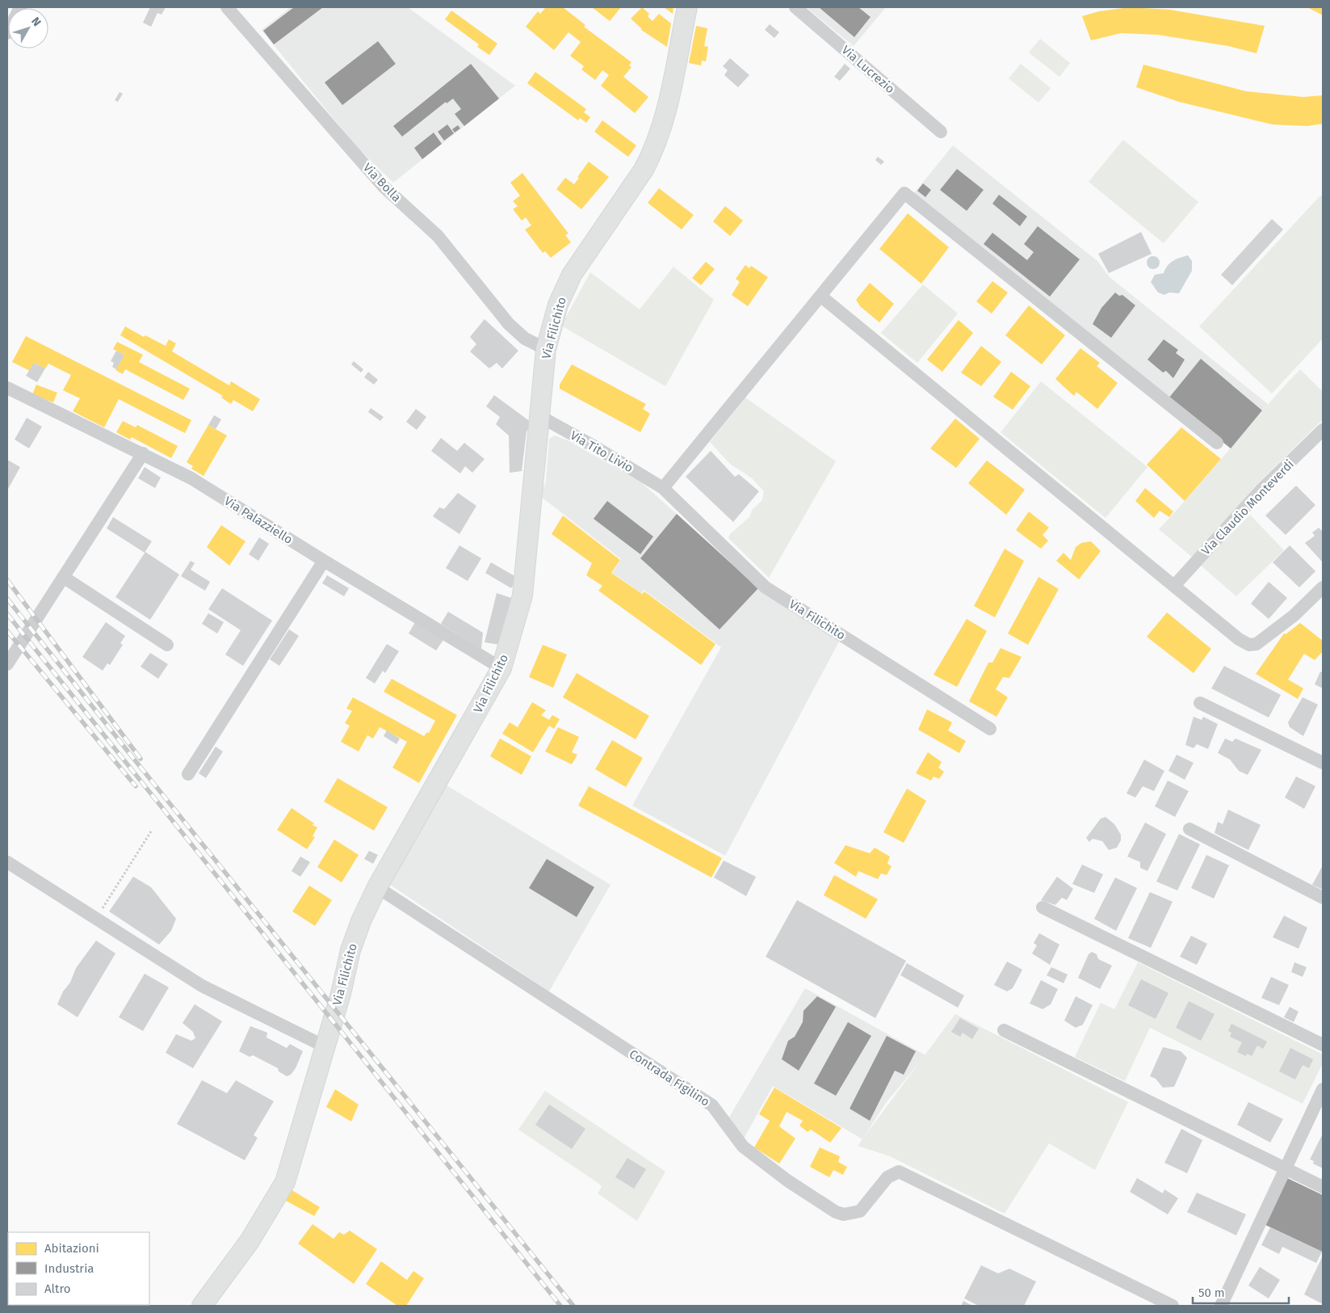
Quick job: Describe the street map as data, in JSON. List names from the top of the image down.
{
  "streets": {
    "street": [
      "Via Lucrezio",
      "Via Bolla",
      "Via Filichito",
      "Via Tito Livio",
      "Via Claudio Monteverdi",
      "Via Palazziello",
      "Contrada Figilino"
    ]
  },
  "crossings": [
    ["Via Bolla", "Via Filichito"],
    ["Via Filichito", "Via Tito Livio"],
    ["Via Filichito", "Via Palazziello"],
    ["Via Filichito", "Contrada Figilino"]
  ],
  "legend": ["Abitazioni", "Industria", "Altro"],
  "scale_bar": "50 m",
  "north": "top right"
}
